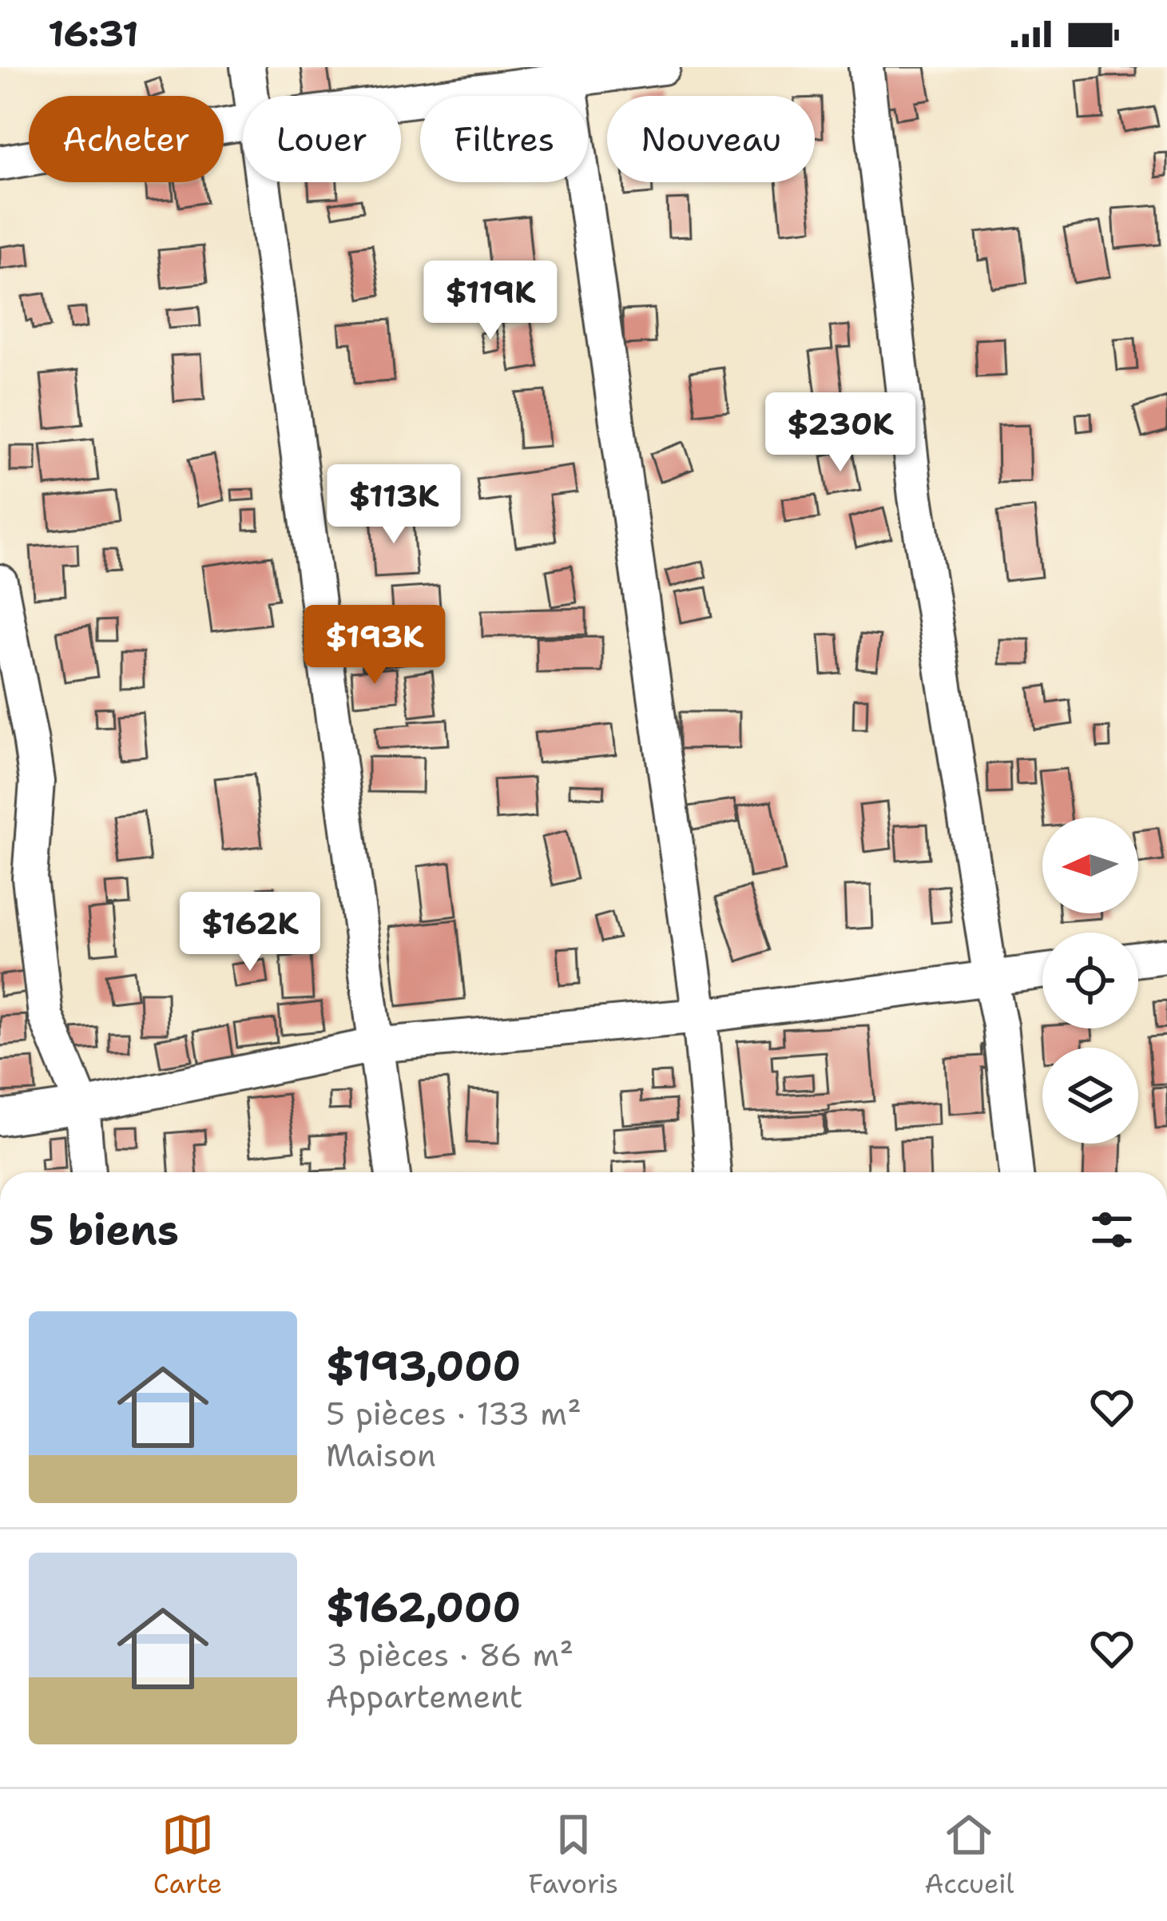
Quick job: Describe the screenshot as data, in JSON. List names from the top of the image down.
{
  "north": "left",
  "page": {
    "status": "16:31",
    "chip": [
      "Acheter",
      "Louer",
      "Filtres",
      "Nouveau"
    ],
    "price": [
      "$119K",
      "$230K",
      "$113K",
      "$193K",
      "$162K"
    ],
    "heading": "5 biens",
    "list": [
      {
        "name": "$193,000",
        "note": "5 pièces · 133 m² · Maison"
      },
      {
        "name": "$162,000",
        "note": "3 pièces · 86 m² · Appartement"
      }
    ],
    "tabs": ["Carte", "Favoris", "Accueil"]
  }
}
